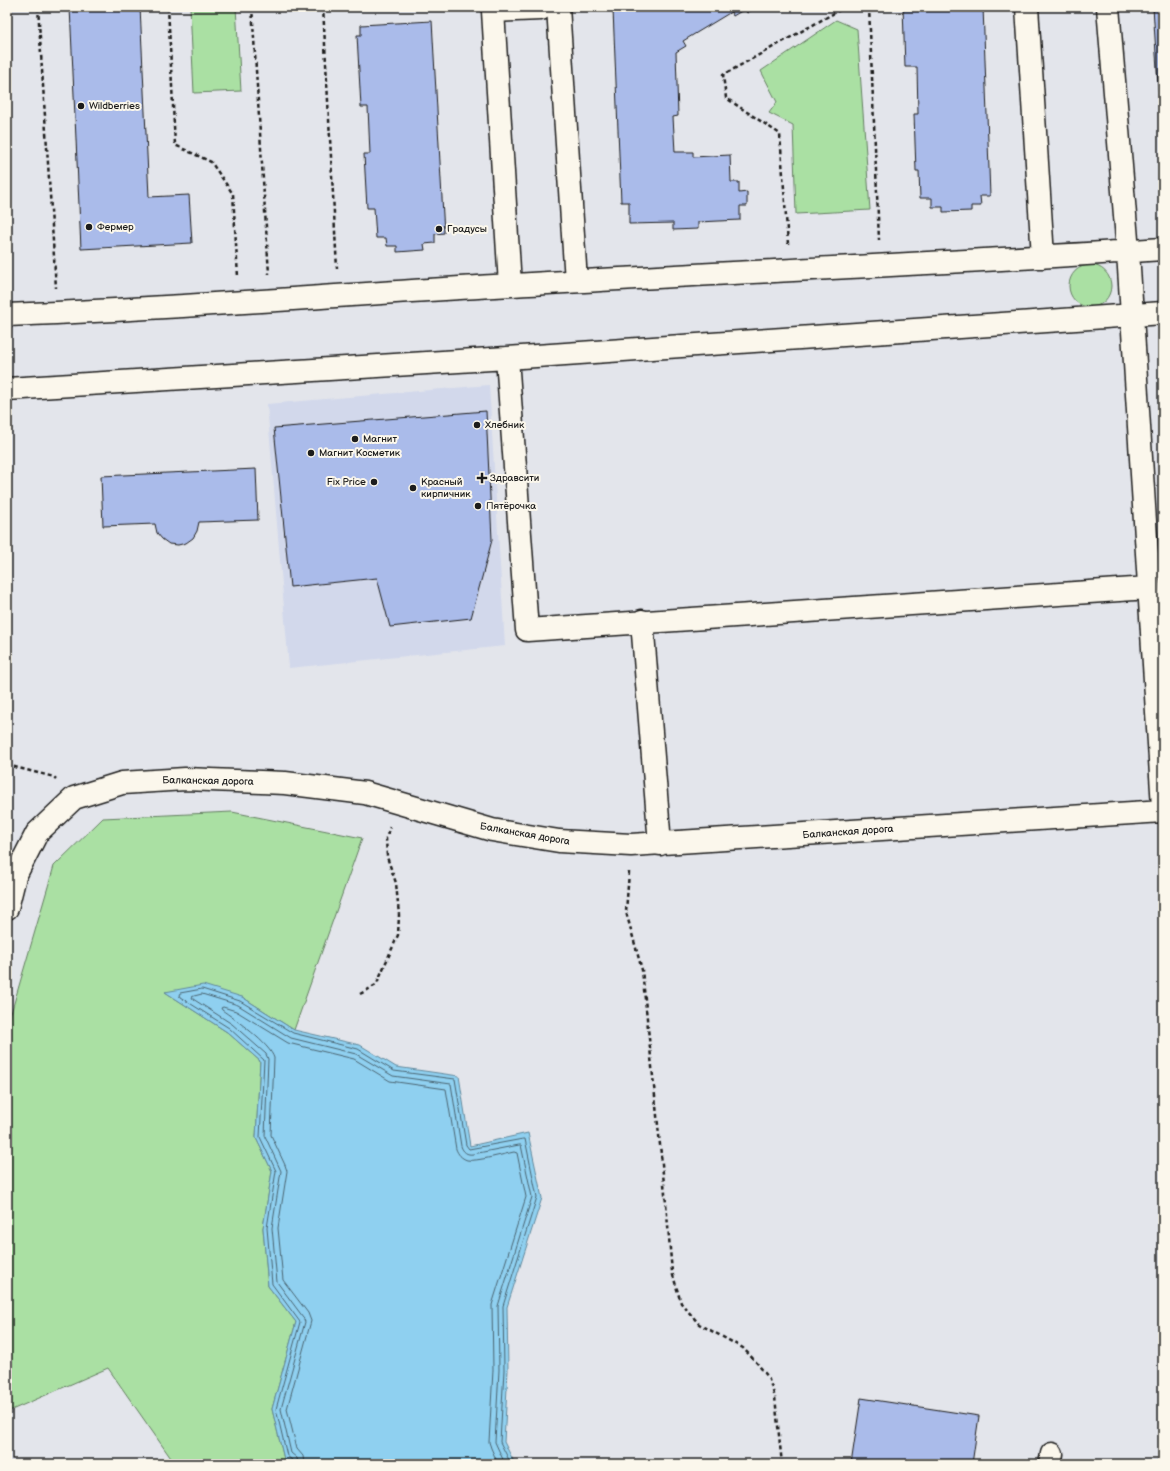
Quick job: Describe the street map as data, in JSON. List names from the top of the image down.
{
  "streets": {
    "street": ["Балканская дорога"]
  },
  "places": {
    "other": [
      "Wildberries",
      "Фермер",
      "Градусы",
      "Хлебник",
      "Магнит",
      "Магнит Косметик",
      "Fix Price",
      "Красный кирпичник",
      "Пятёрочка"
    ],
    "health": ["Здравсити"]
  }
}
